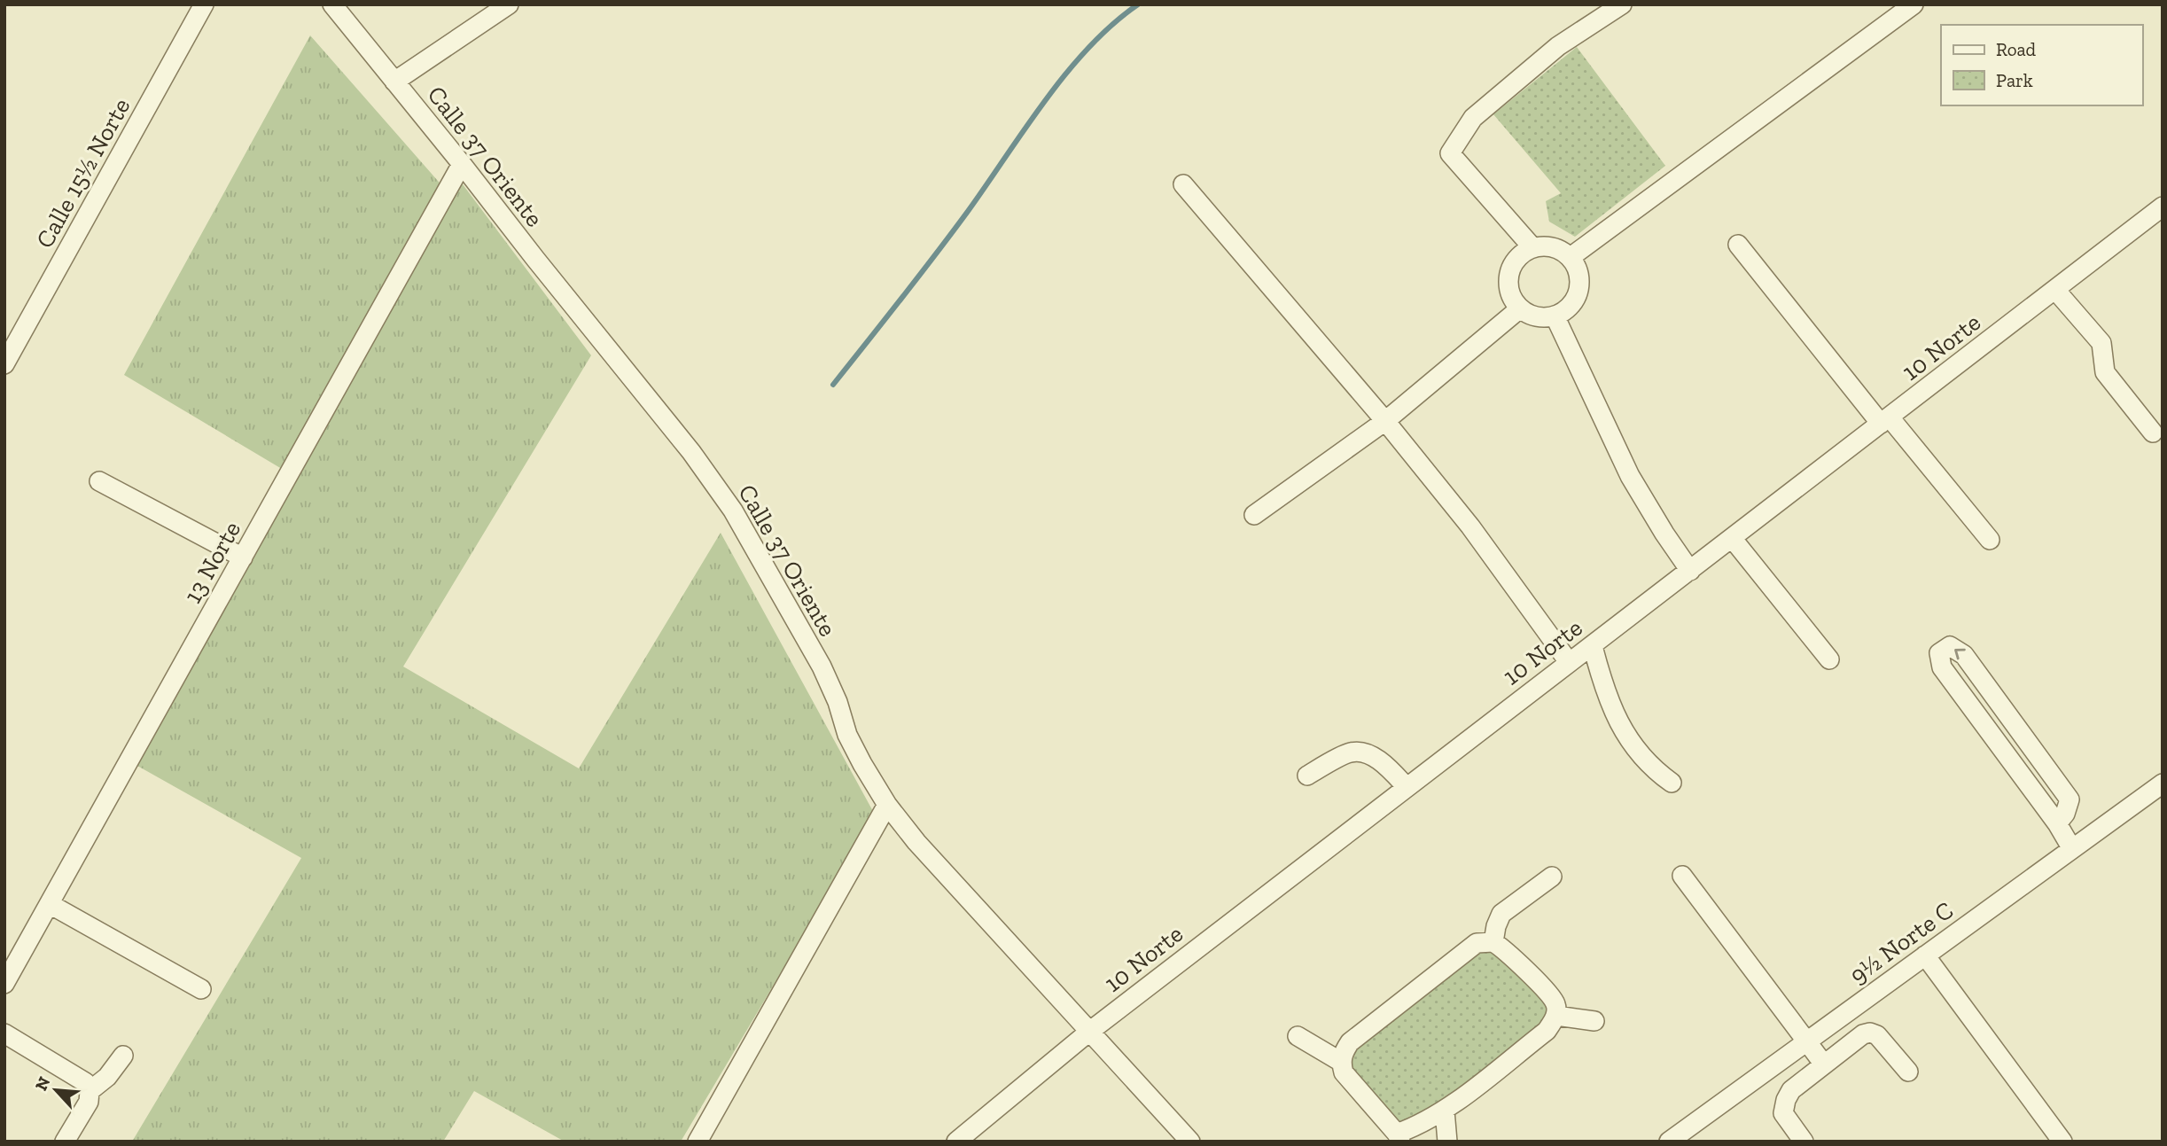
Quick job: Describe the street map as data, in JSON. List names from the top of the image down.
{
  "streets": {
    "street": [
      "Calle 37 Oriente",
      "Calle 15½ Norte",
      "10 Norte",
      "13 Norte",
      "9½ Norte C"
    ]
  },
  "crossings": [
    ["Calle 37 Oriente", "10 Norte"],
    ["Calle 37 Oriente", "13 Norte"]
  ],
  "legend": ["Road", "Park"],
  "north": "top left"
}
